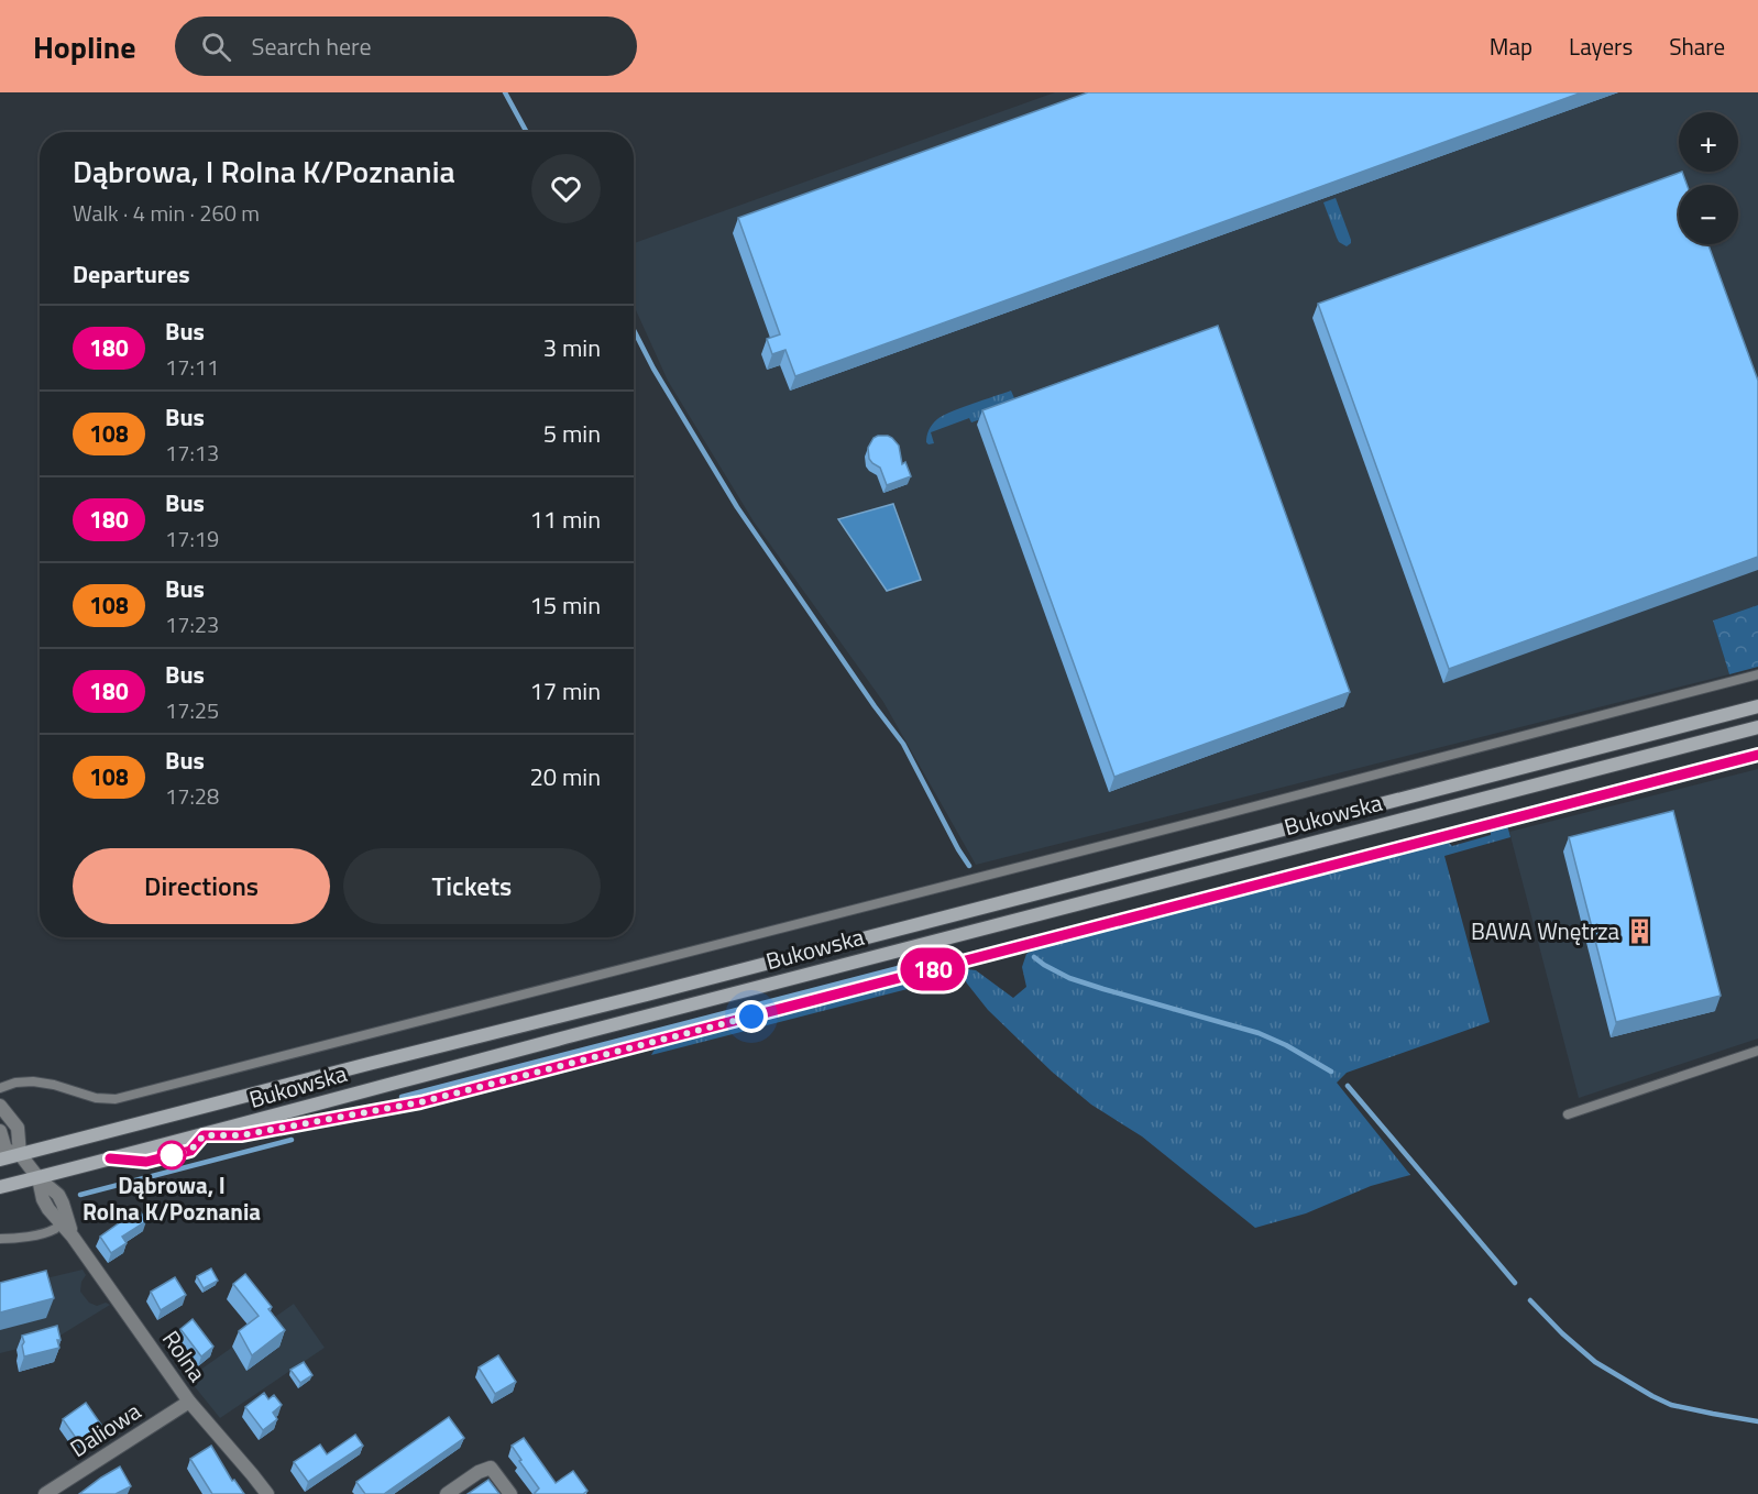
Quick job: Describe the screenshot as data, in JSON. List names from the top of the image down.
{
  "streets": {
    "main road": ["Bukowska"],
    "street": ["Rolna", "Daliowa"]
  },
  "crossings": [
    ["Bukowska", "Rolna"],
    ["Rolna", "Daliowa"]
  ],
  "places": {
    "building": ["BAWA Wnętrza"],
    "other": ["Dąbrowa, I Rolna K/Poznania"]
  },
  "lines": ["bus line 180"],
  "page": {
    "header": "Hopline",
    "search": "Search here",
    "nav": ["Map", "Layers", "Share"],
    "on_map": "180",
    "map_buttons": ["+", "−"],
    "heading": [
      ["Dąbrowa, I Rolna K/Poznania", "Walk · 4 min · 260 m"],
      "Departures"
    ],
    "list": [
      {
        "mark": "180",
        "name": "Bus",
        "note": "17:11",
        "value": "3 min"
      },
      {
        "mark": "108",
        "name": "Bus",
        "note": "17:13",
        "value": "5 min"
      },
      {
        "mark": "180",
        "name": "Bus",
        "note": "17:19",
        "value": "11 min"
      },
      {
        "mark": "108",
        "name": "Bus",
        "note": "17:23",
        "value": "15 min"
      },
      {
        "mark": "180",
        "name": "Bus",
        "note": "17:25",
        "value": "17 min"
      },
      {
        "mark": "108",
        "name": "Bus",
        "note": "17:28",
        "value": "20 min"
      }
    ],
    "buttons": ["Directions", "Tickets"]
  }
}
